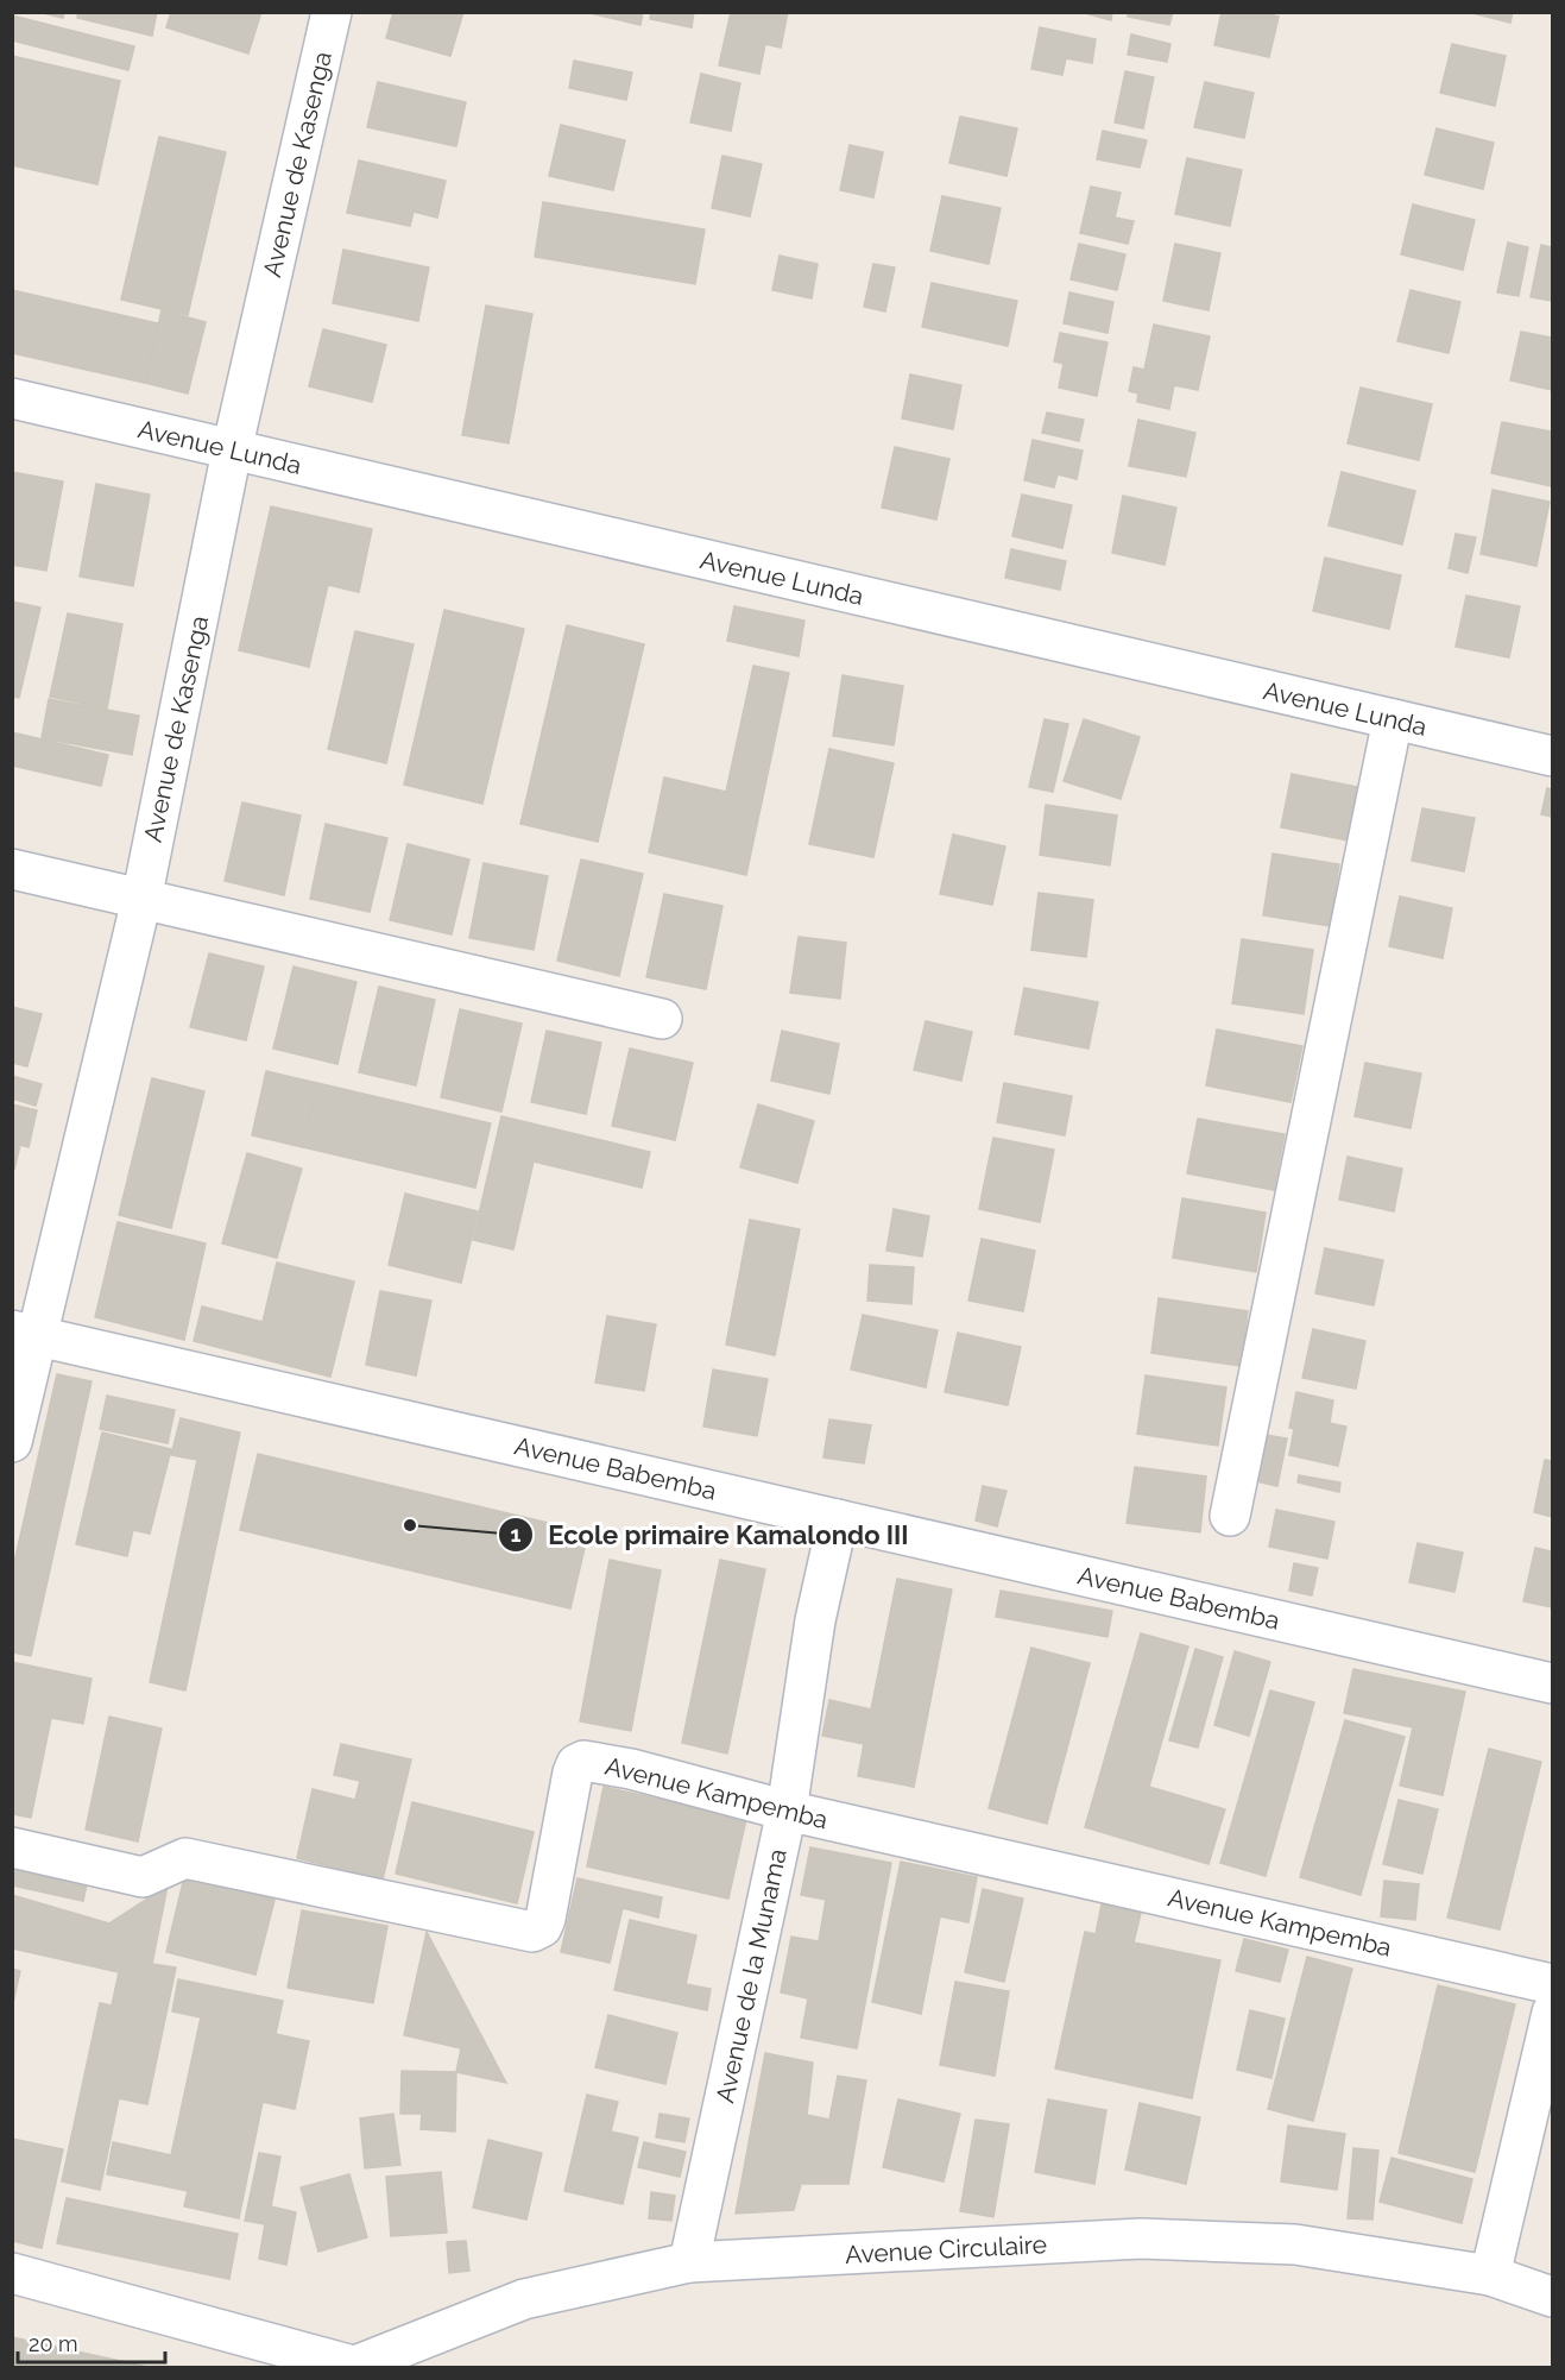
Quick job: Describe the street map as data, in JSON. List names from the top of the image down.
{
  "streets": {
    "street": [
      "Avenue de Kasenga",
      "Avenue Lunda",
      "Avenue Babemba",
      "Avenue Kampemba",
      "Avenue de la Munama",
      "Avenue Circulaire"
    ]
  },
  "crossings": [
    ["Avenue de Kasenga", "Avenue Lunda"],
    ["Avenue de Kasenga", "Avenue Babemba"],
    ["Avenue Babemba", "Avenue de la Munama"],
    ["Avenue Kampemba", "Avenue de la Munama"],
    ["Avenue de la Munama", "Avenue Circulaire"]
  ],
  "places": ["Ecole primaire Kamalondo III"],
  "scale_bar": "20 m"
}
